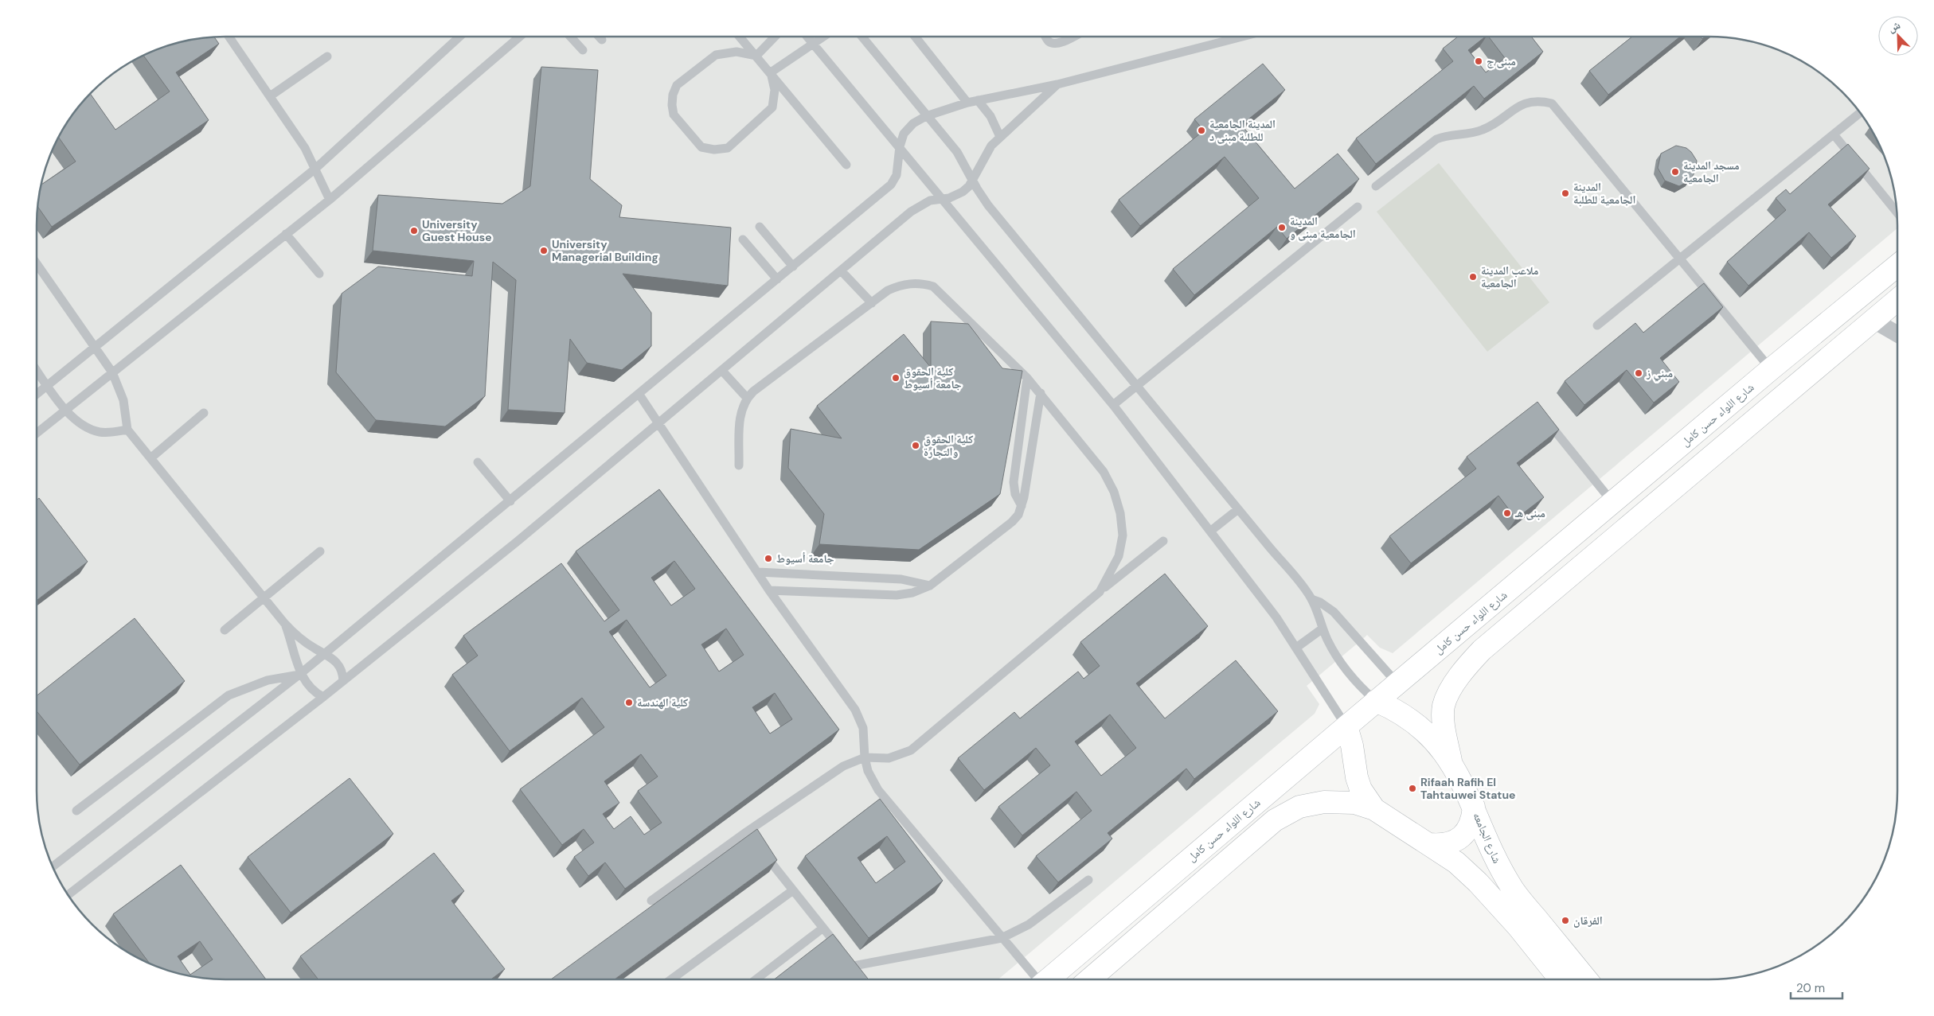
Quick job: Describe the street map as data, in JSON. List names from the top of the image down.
{
  "streets": {
    "main road": ["شارع اللواء حسن كامل", "شارع الجامعه"]
  },
  "crossings": [
    ["شارع اللواء حسن كامل", "شارع الجامعه"]
  ],
  "places": [
    "مبنى ج",
    "المدينة الجامعية للطلبة مبنى د",
    "مسجد المدينة الجامعية",
    "المدينة الجامعية للطلبة",
    "المدينة الجامعية مبنى و",
    "University Guest House",
    "University Managerial Building",
    "ملاعب المدينة الجامعية",
    "مبني ز",
    "كلية الحقوق جامعة أسيوط",
    "كلية الحقوق والتجارة",
    "مبنى هـ",
    "جامعة أسيوط",
    "كلية الهندسة",
    "Rifaah Rafih El Tahtauwei Statue",
    "الفرقان"
  ],
  "scale_bar": "20 m",
  "north": "top left"
}
